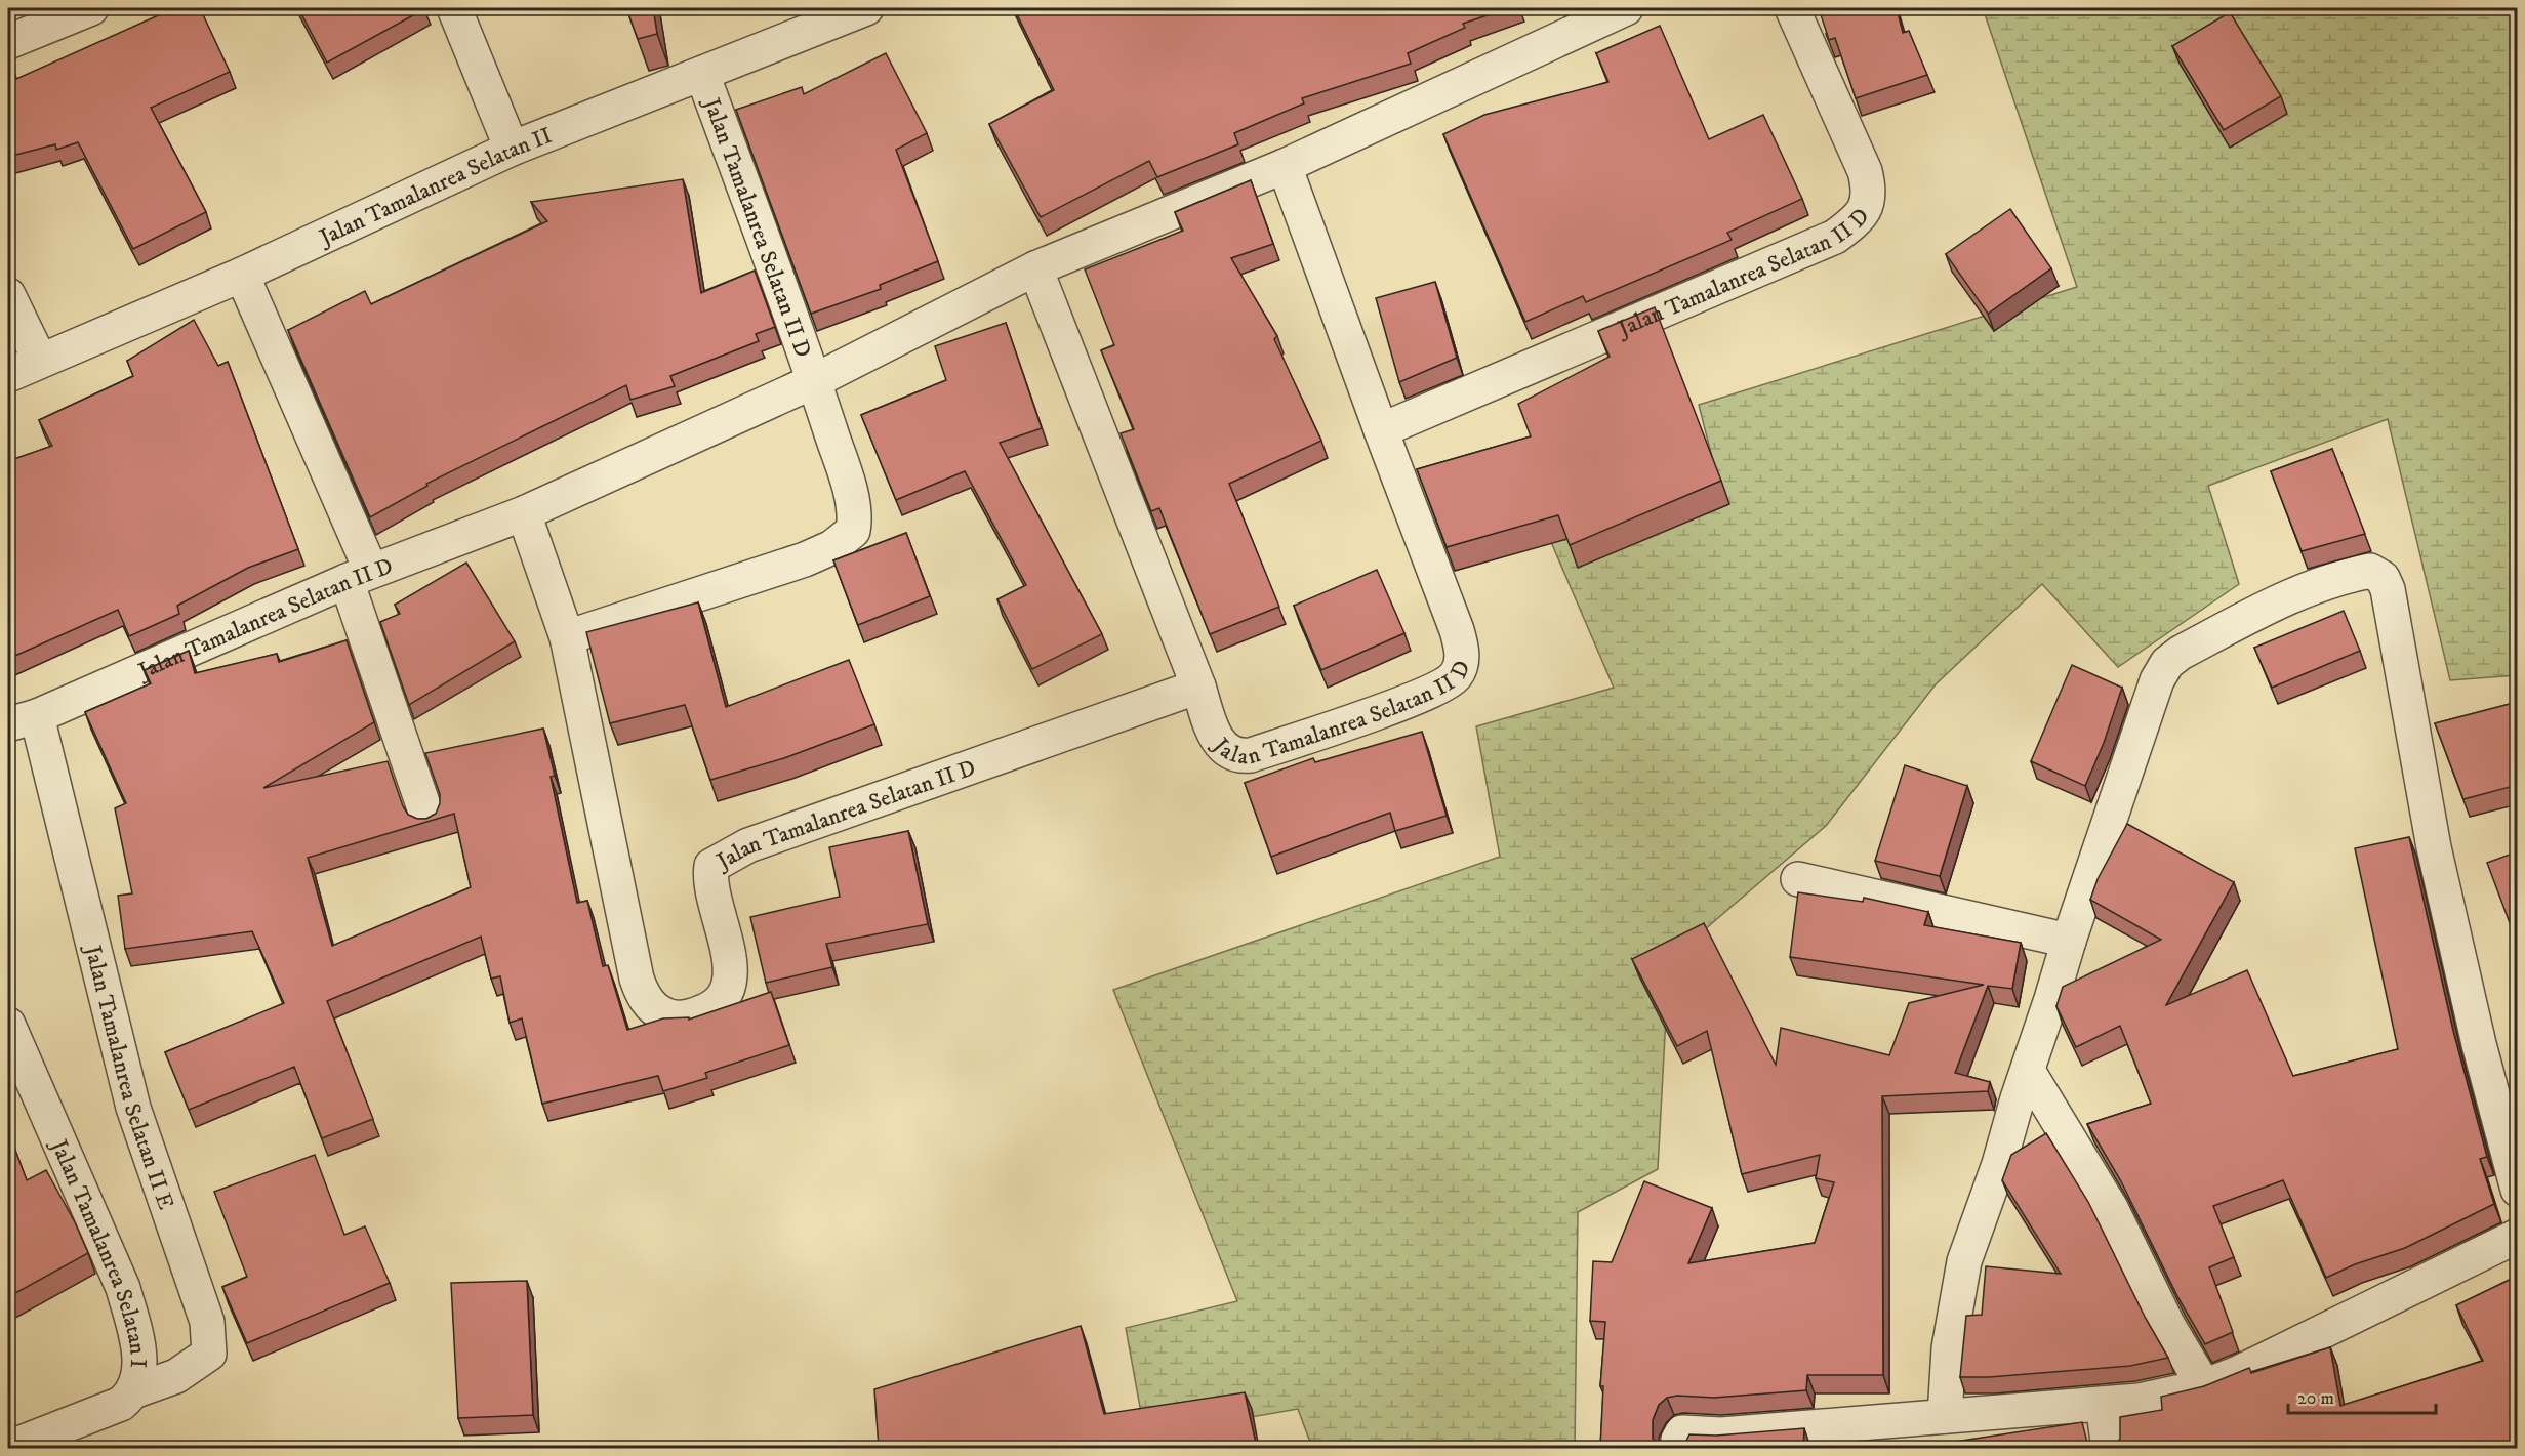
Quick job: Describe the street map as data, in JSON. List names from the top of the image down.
{
  "streets": {
    "street": [
      "Jalan Tamalanrea Selatan II",
      "Jalan Tamalanrea Selatan II D",
      "Jalan Tamalanrea Selatan II E",
      "Jalan Tamalanrea Selatan I"
    ]
  },
  "crossings": [
    ["Jalan Tamalanrea Selatan II", "Jalan Tamalanrea Selatan II D"],
    ["Jalan Tamalanrea Selatan II D", "Jalan Tamalanrea Selatan II E"],
    ["Jalan Tamalanrea Selatan II E", "Jalan Tamalanrea Selatan I"]
  ],
  "scale_bar": "20 m"
}
